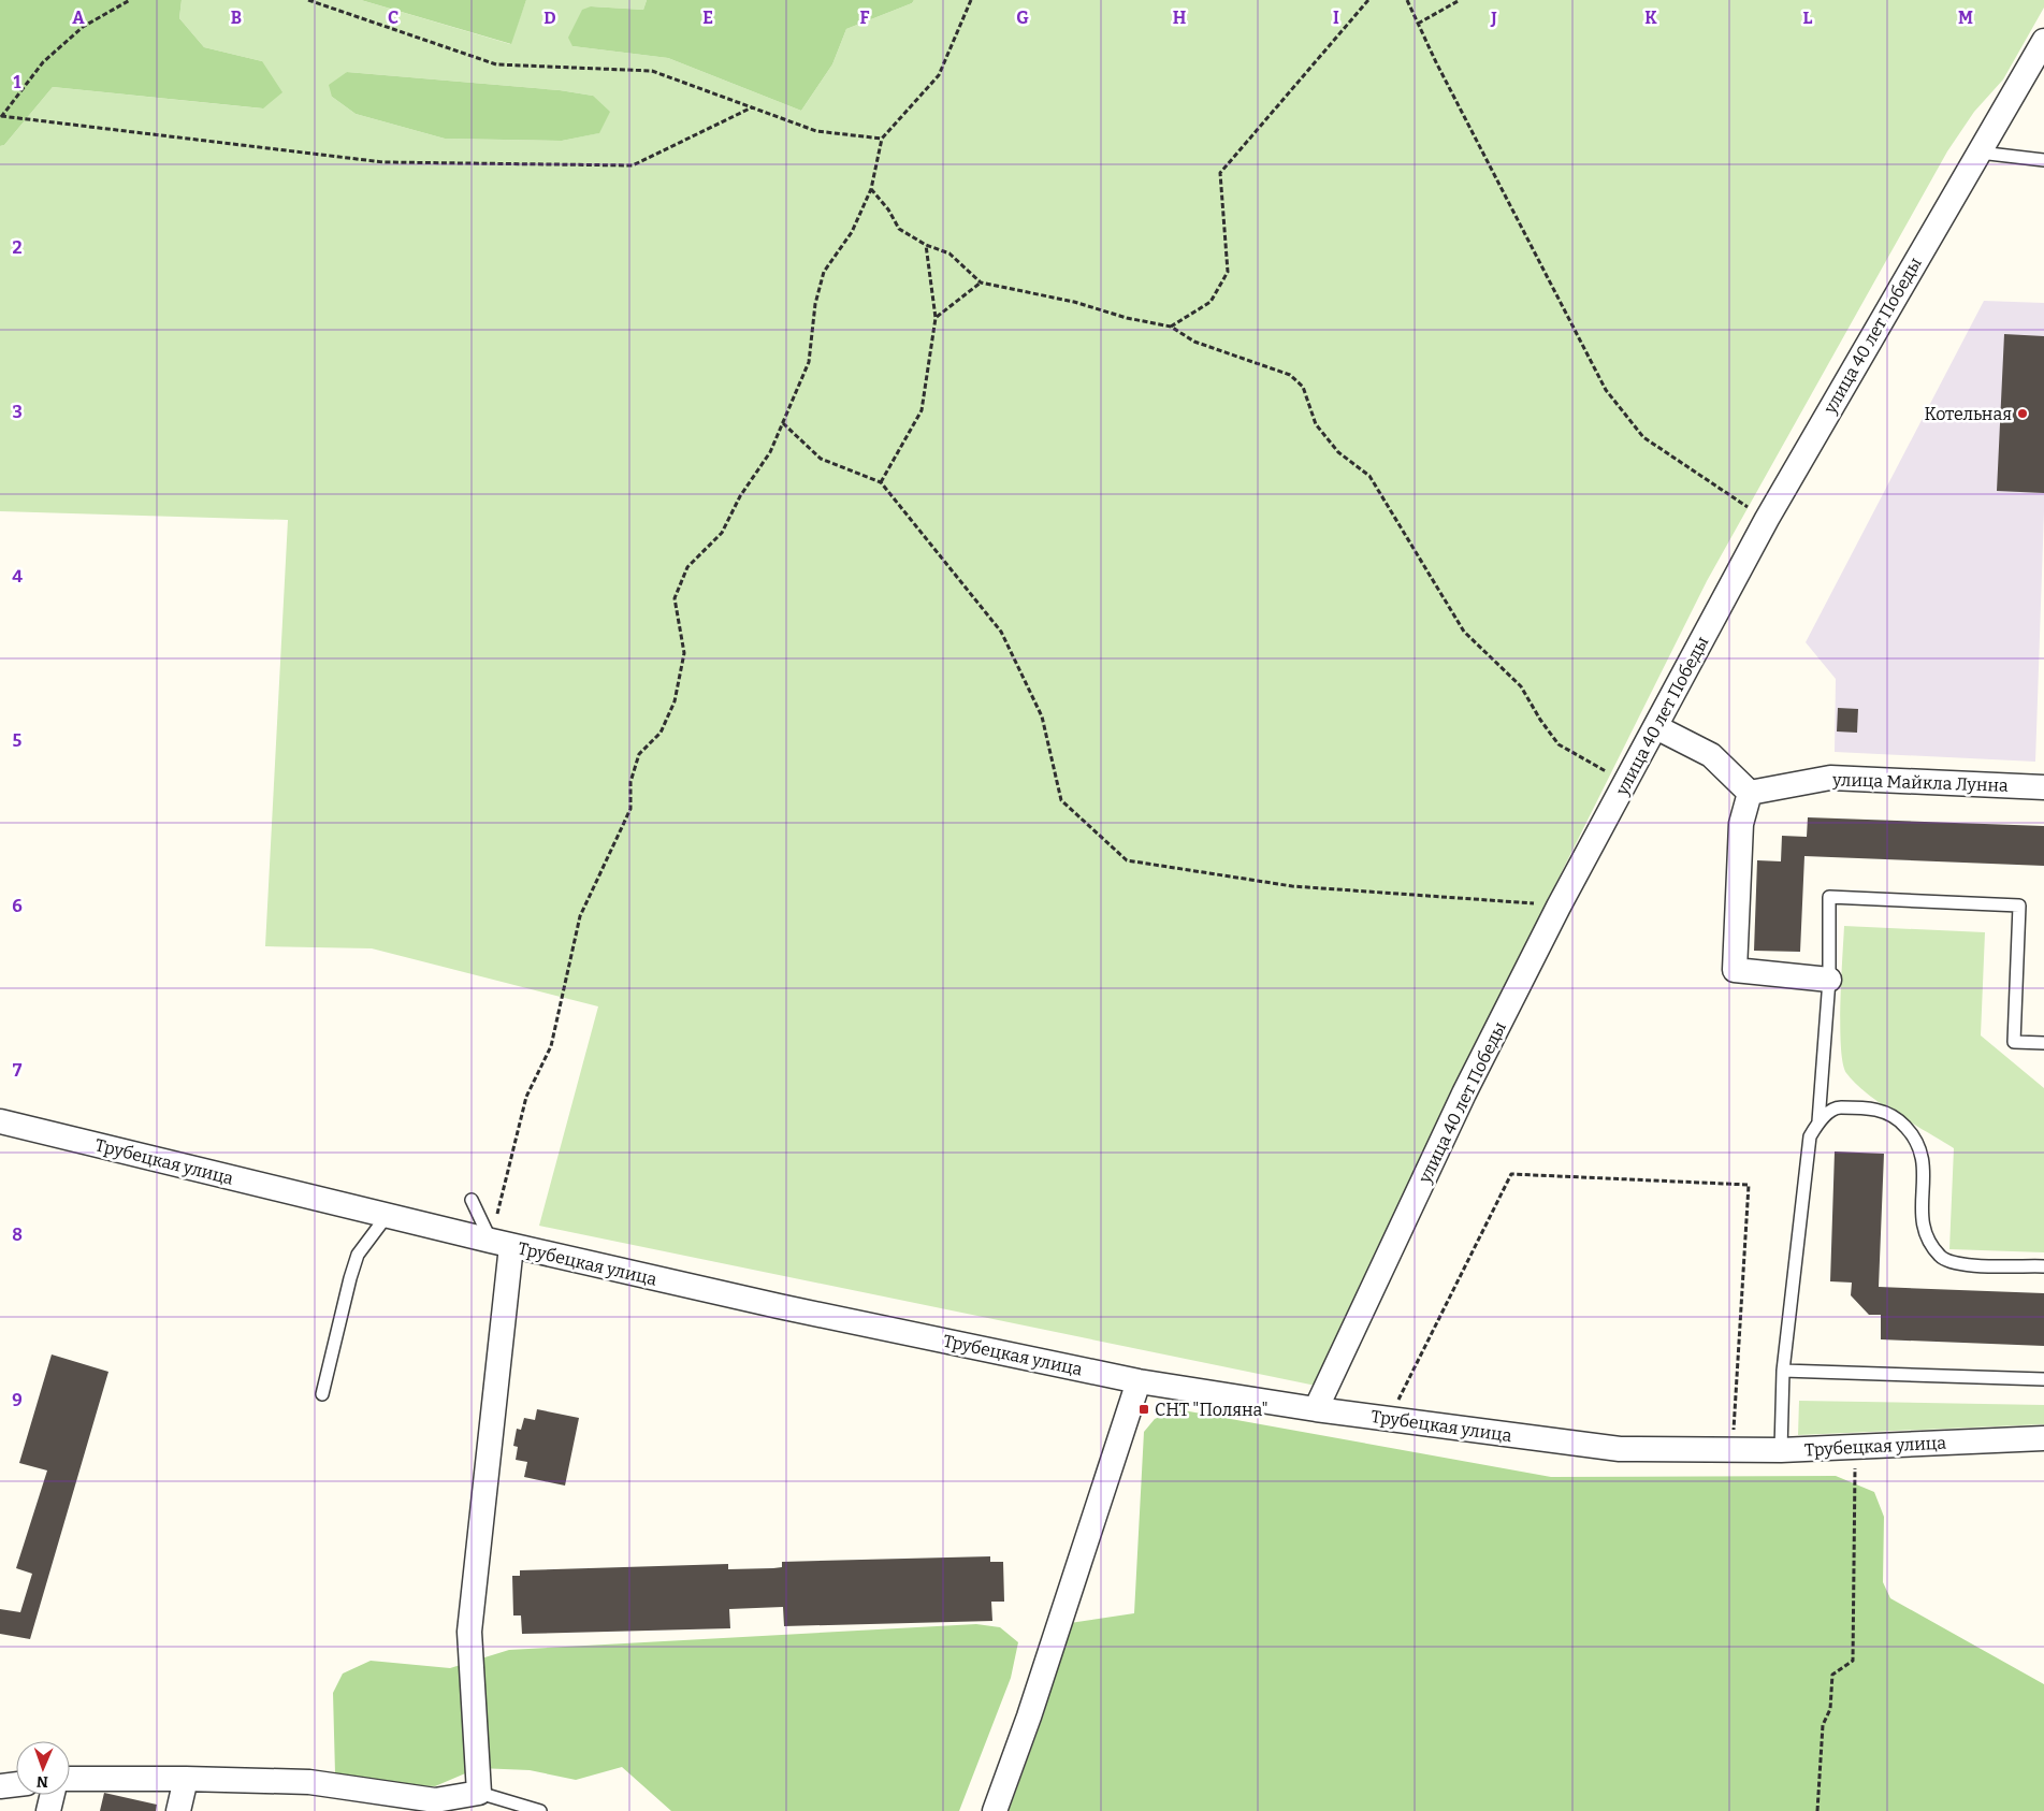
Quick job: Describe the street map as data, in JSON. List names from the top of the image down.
{
  "streets": {
    "street": ["улица 40 лет Победы", "улица Майкла Лунна", "Трубецкая улица"]
  },
  "crossings": [
    ["улица 40 лет Победы", "Трубецкая улица"]
  ],
  "places": {
    "other": ["Котельная"],
    "transit": ["СНТ \"Поляна\""]
  },
  "north": "bottom",
  "grid": {
    "columns": [
      "A",
      "B",
      "C",
      "D",
      "E",
      "F",
      "G",
      "H",
      "I",
      "J",
      "K",
      "L",
      "M"
    ],
    "rows": [
      "1",
      "2",
      "3",
      "4",
      "5",
      "6",
      "7",
      "8",
      "9"
    ]
  }
}
